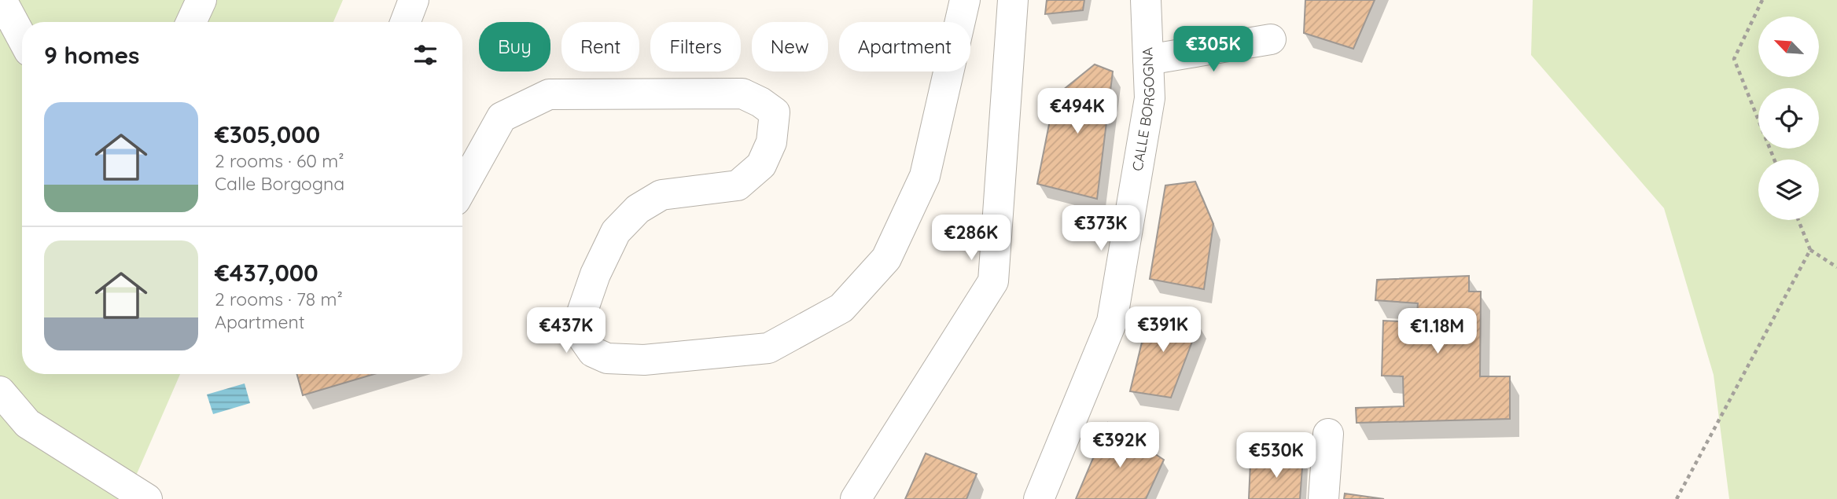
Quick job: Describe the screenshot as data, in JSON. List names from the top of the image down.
{
  "streets": {
    "street": ["CALLE BORGOGNA"]
  },
  "north": "top left",
  "page": {
    "chip": [
      "Buy",
      "Rent",
      "Filters",
      "New",
      "Apartment"
    ],
    "heading": "9 homes",
    "price": [
      "€305K",
      "€494K",
      "€373K",
      "€286K",
      "€391K",
      "€437K",
      "€1.18M",
      "€392K",
      "€530K"
    ],
    "list": [
      {
        "name": "€305,000",
        "note": "2 rooms · 60 m² · Calle Borgogna"
      },
      {
        "name": "€437,000",
        "note": "2 rooms · 78 m² · Apartment"
      }
    ]
  }
}
